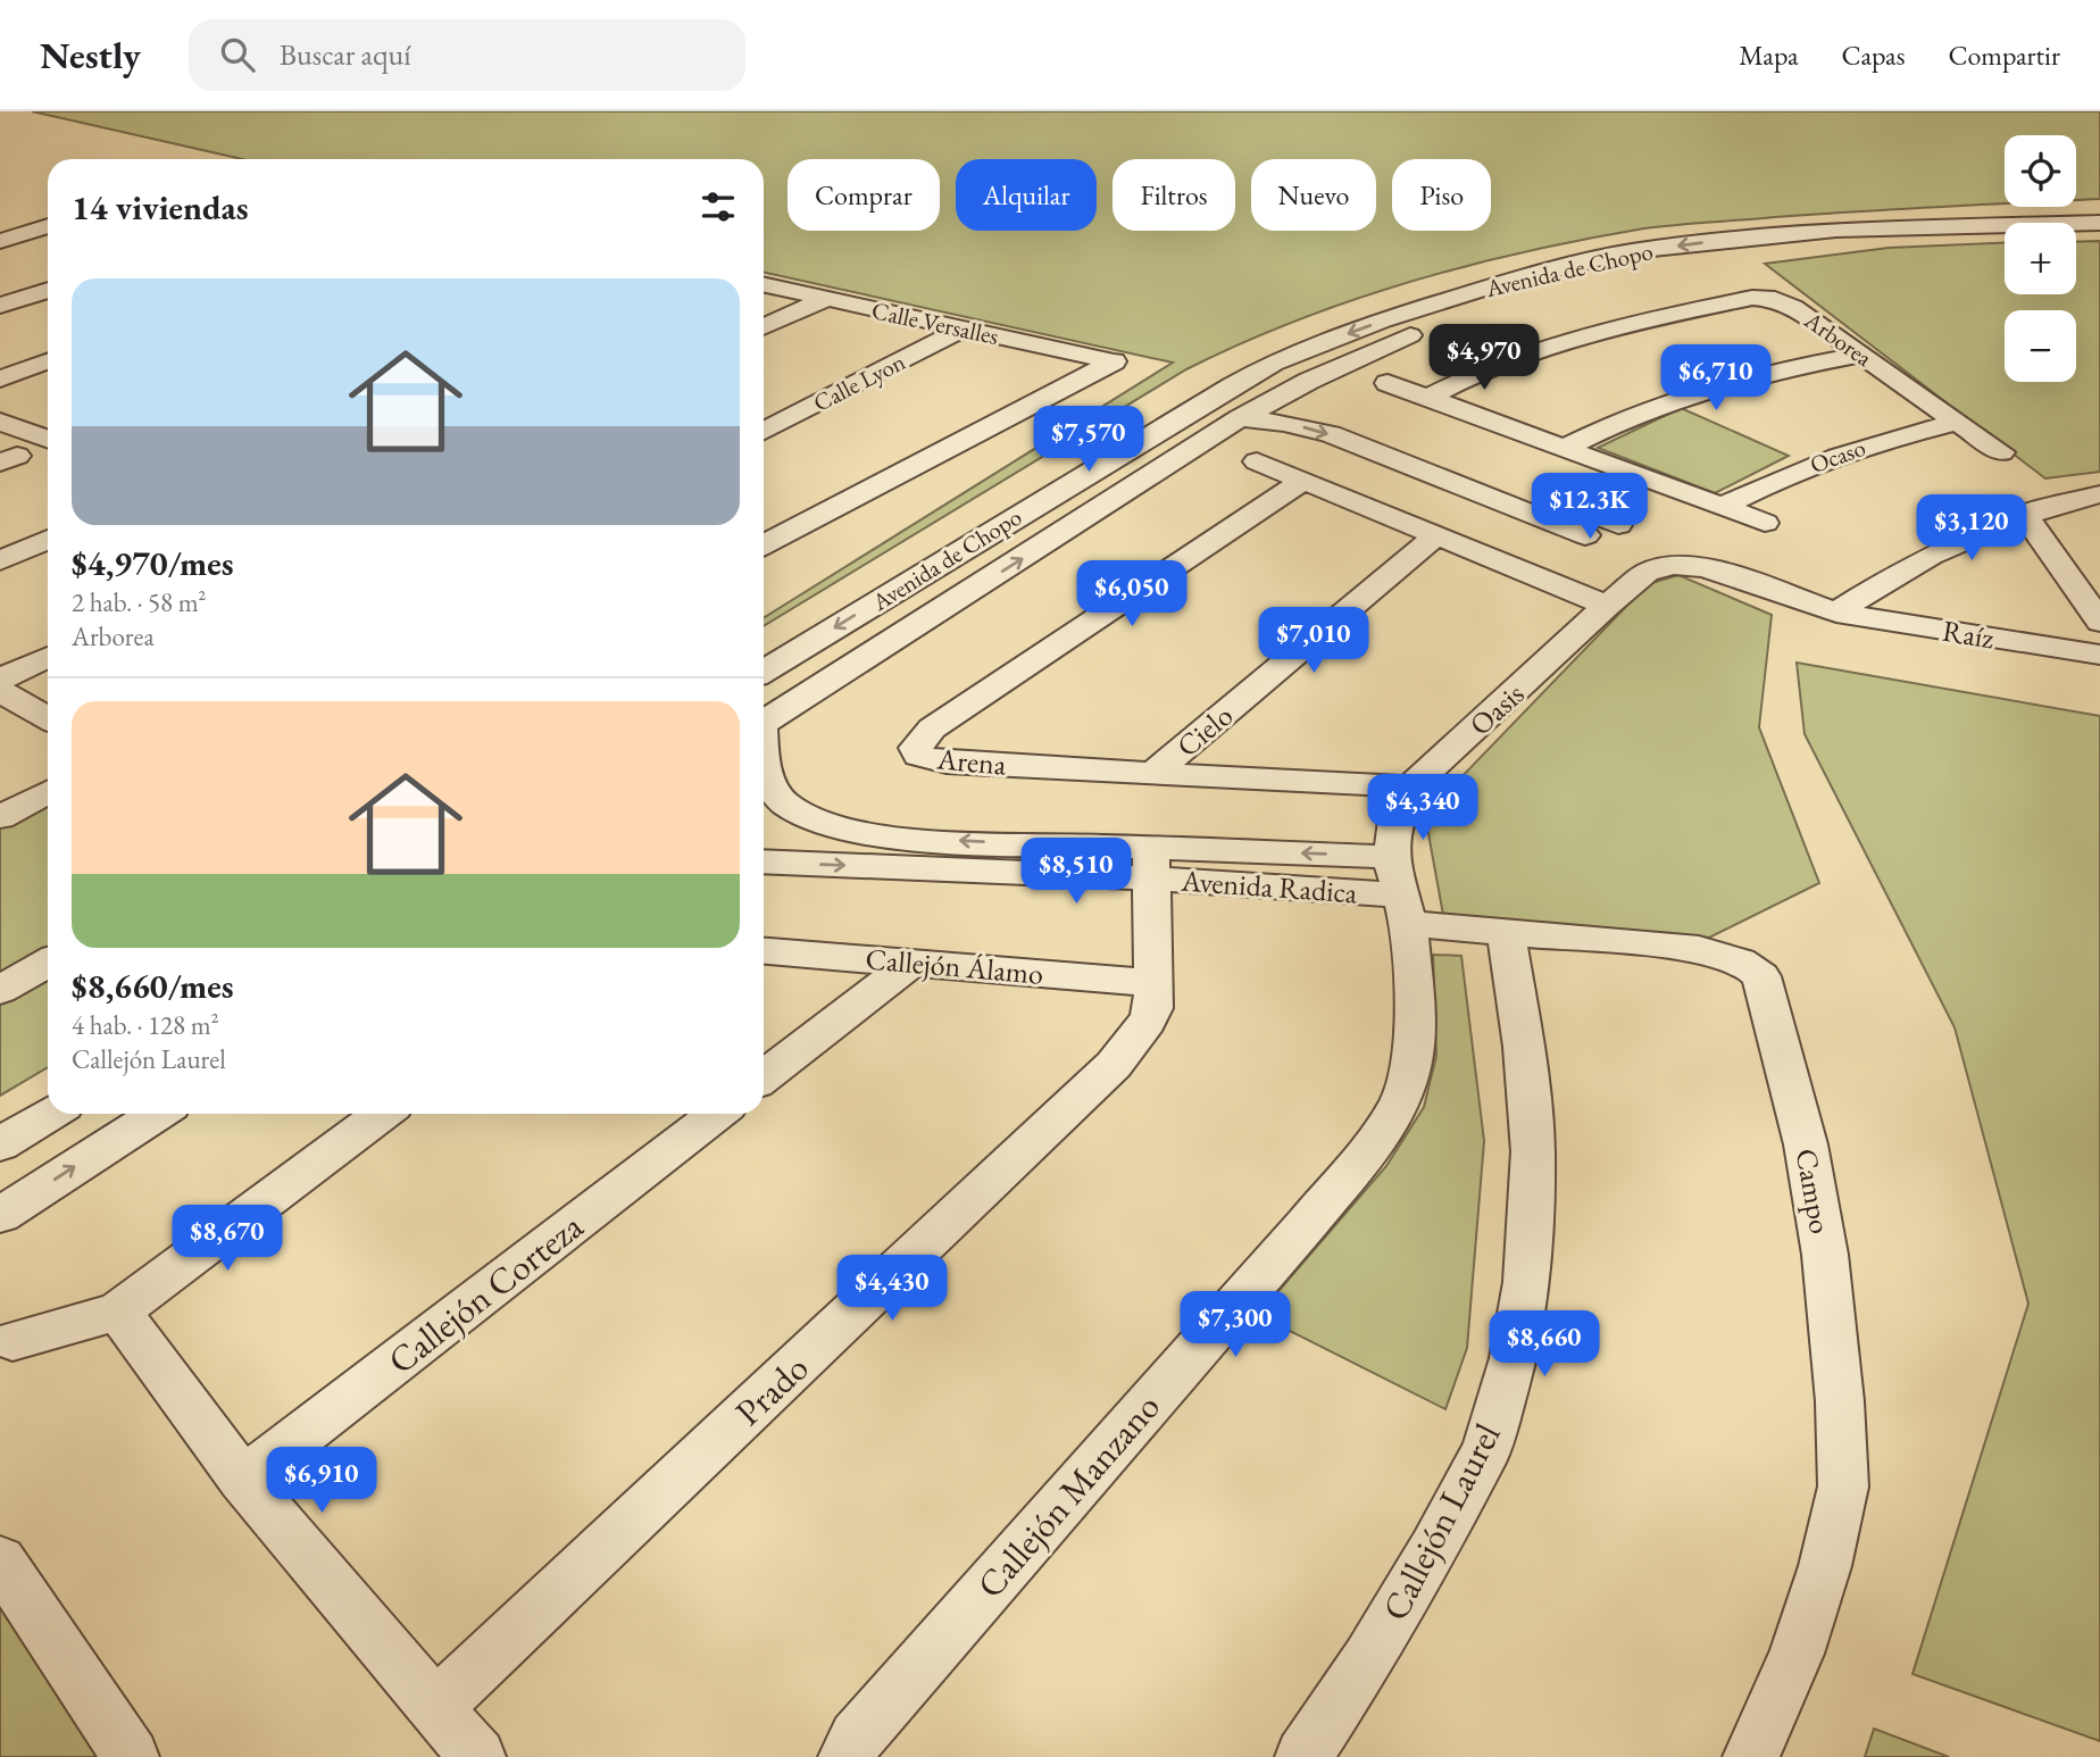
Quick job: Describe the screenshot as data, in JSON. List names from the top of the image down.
{
  "streets": {
    "street": [
      "Avenida de Chopo",
      "Calle Versalles",
      "Arborea",
      "Calle Lyon",
      "Ocaso",
      "Raíz",
      "Oasis",
      "Cielo",
      "Arena",
      "Avenida Radica",
      "Callejón Álamo",
      "Campo",
      "Callejón Corteza",
      "Prado",
      "Callejón Manzano",
      "Callejón Laurel"
    ]
  },
  "crossings": [
    ["Calle Versalles", "Calle Lyon"],
    ["Arborea", "Ocaso"],
    ["Raíz", "Oasis"],
    ["Oasis", "Arena"],
    ["Oasis", "Avenida Radica"],
    ["Oasis", "Campo"],
    ["Oasis", "Callejón Manzano"],
    ["Cielo", "Arena"],
    ["Avenida Radica", "Campo"],
    ["Avenida Radica", "Prado"],
    ["Avenida Radica", "Callejón Manzano"],
    ["Callejón Álamo", "Prado"],
    ["Campo", "Callejón Manzano"],
    ["Campo", "Callejón Laurel"]
  ],
  "page": {
    "header": "Nestly",
    "search": "Buscar aquí",
    "nav": ["Mapa", "Capas", "Compartir"],
    "map_buttons": ["+", "−"],
    "chip": [
      "Comprar",
      "Alquilar",
      "Filtros",
      "Nuevo",
      "Piso"
    ],
    "heading": "14 viviendas",
    "list": [
      {
        "name": "$4,970/mes",
        "note": "2 hab. · 58 m² · Arborea"
      },
      {
        "name": "$8,660/mes",
        "note": "4 hab. · 128 m² · Callejón Laurel"
      }
    ],
    "price": [
      "$4,970",
      "$6,710",
      "$7,570",
      "$12.3K",
      "$3,120",
      "$6,050",
      "$7,010",
      "$4,340",
      "$8,510",
      "$8,670",
      "$4,430",
      "$7,300",
      "$8,660",
      "$6,910"
    ]
  }
}
